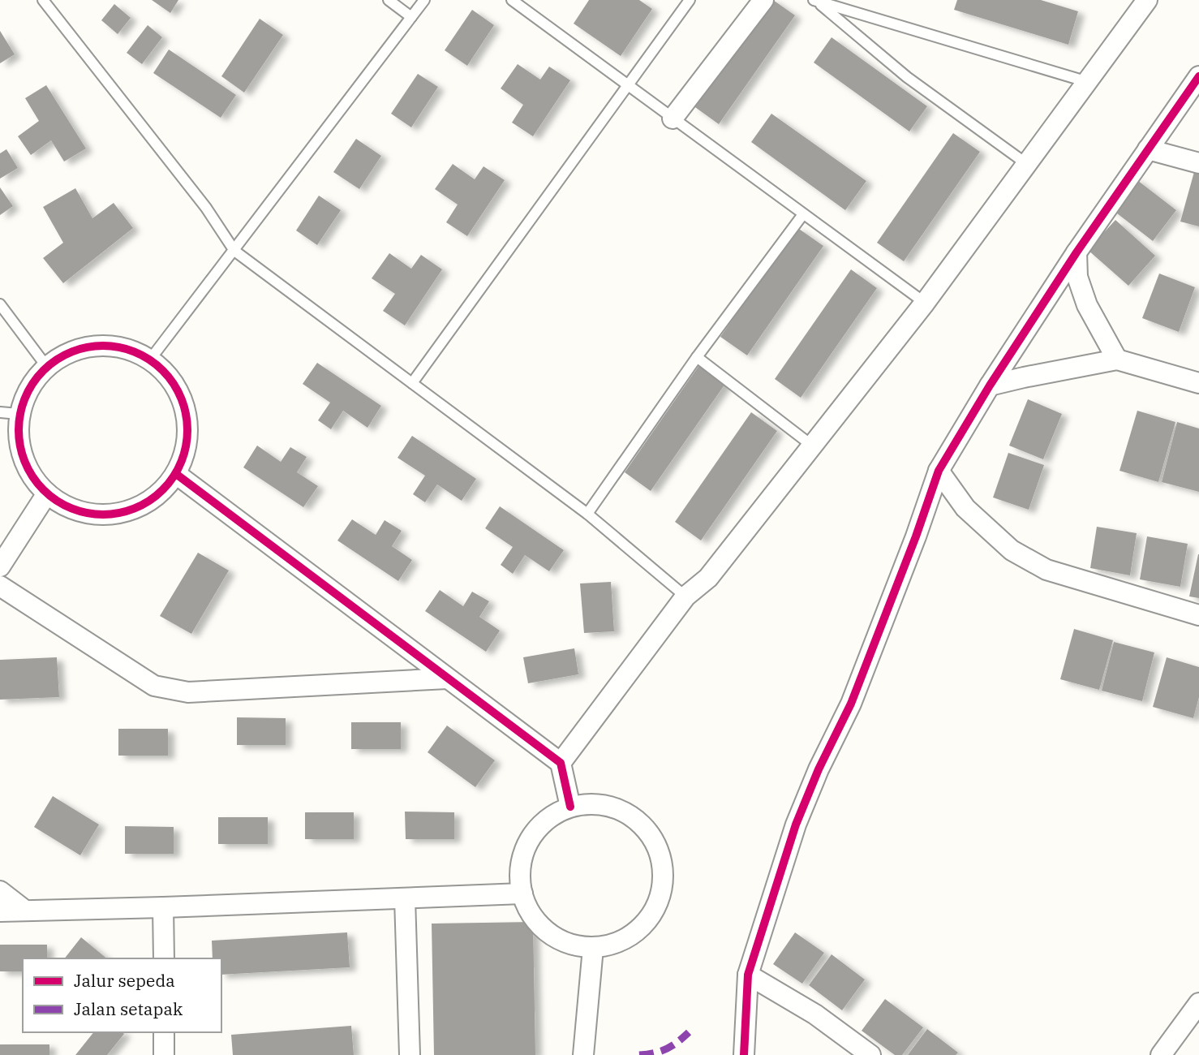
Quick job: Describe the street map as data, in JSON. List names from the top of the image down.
{
  "legend": ["Jalur sepeda", "Jalan setapak"]
}
